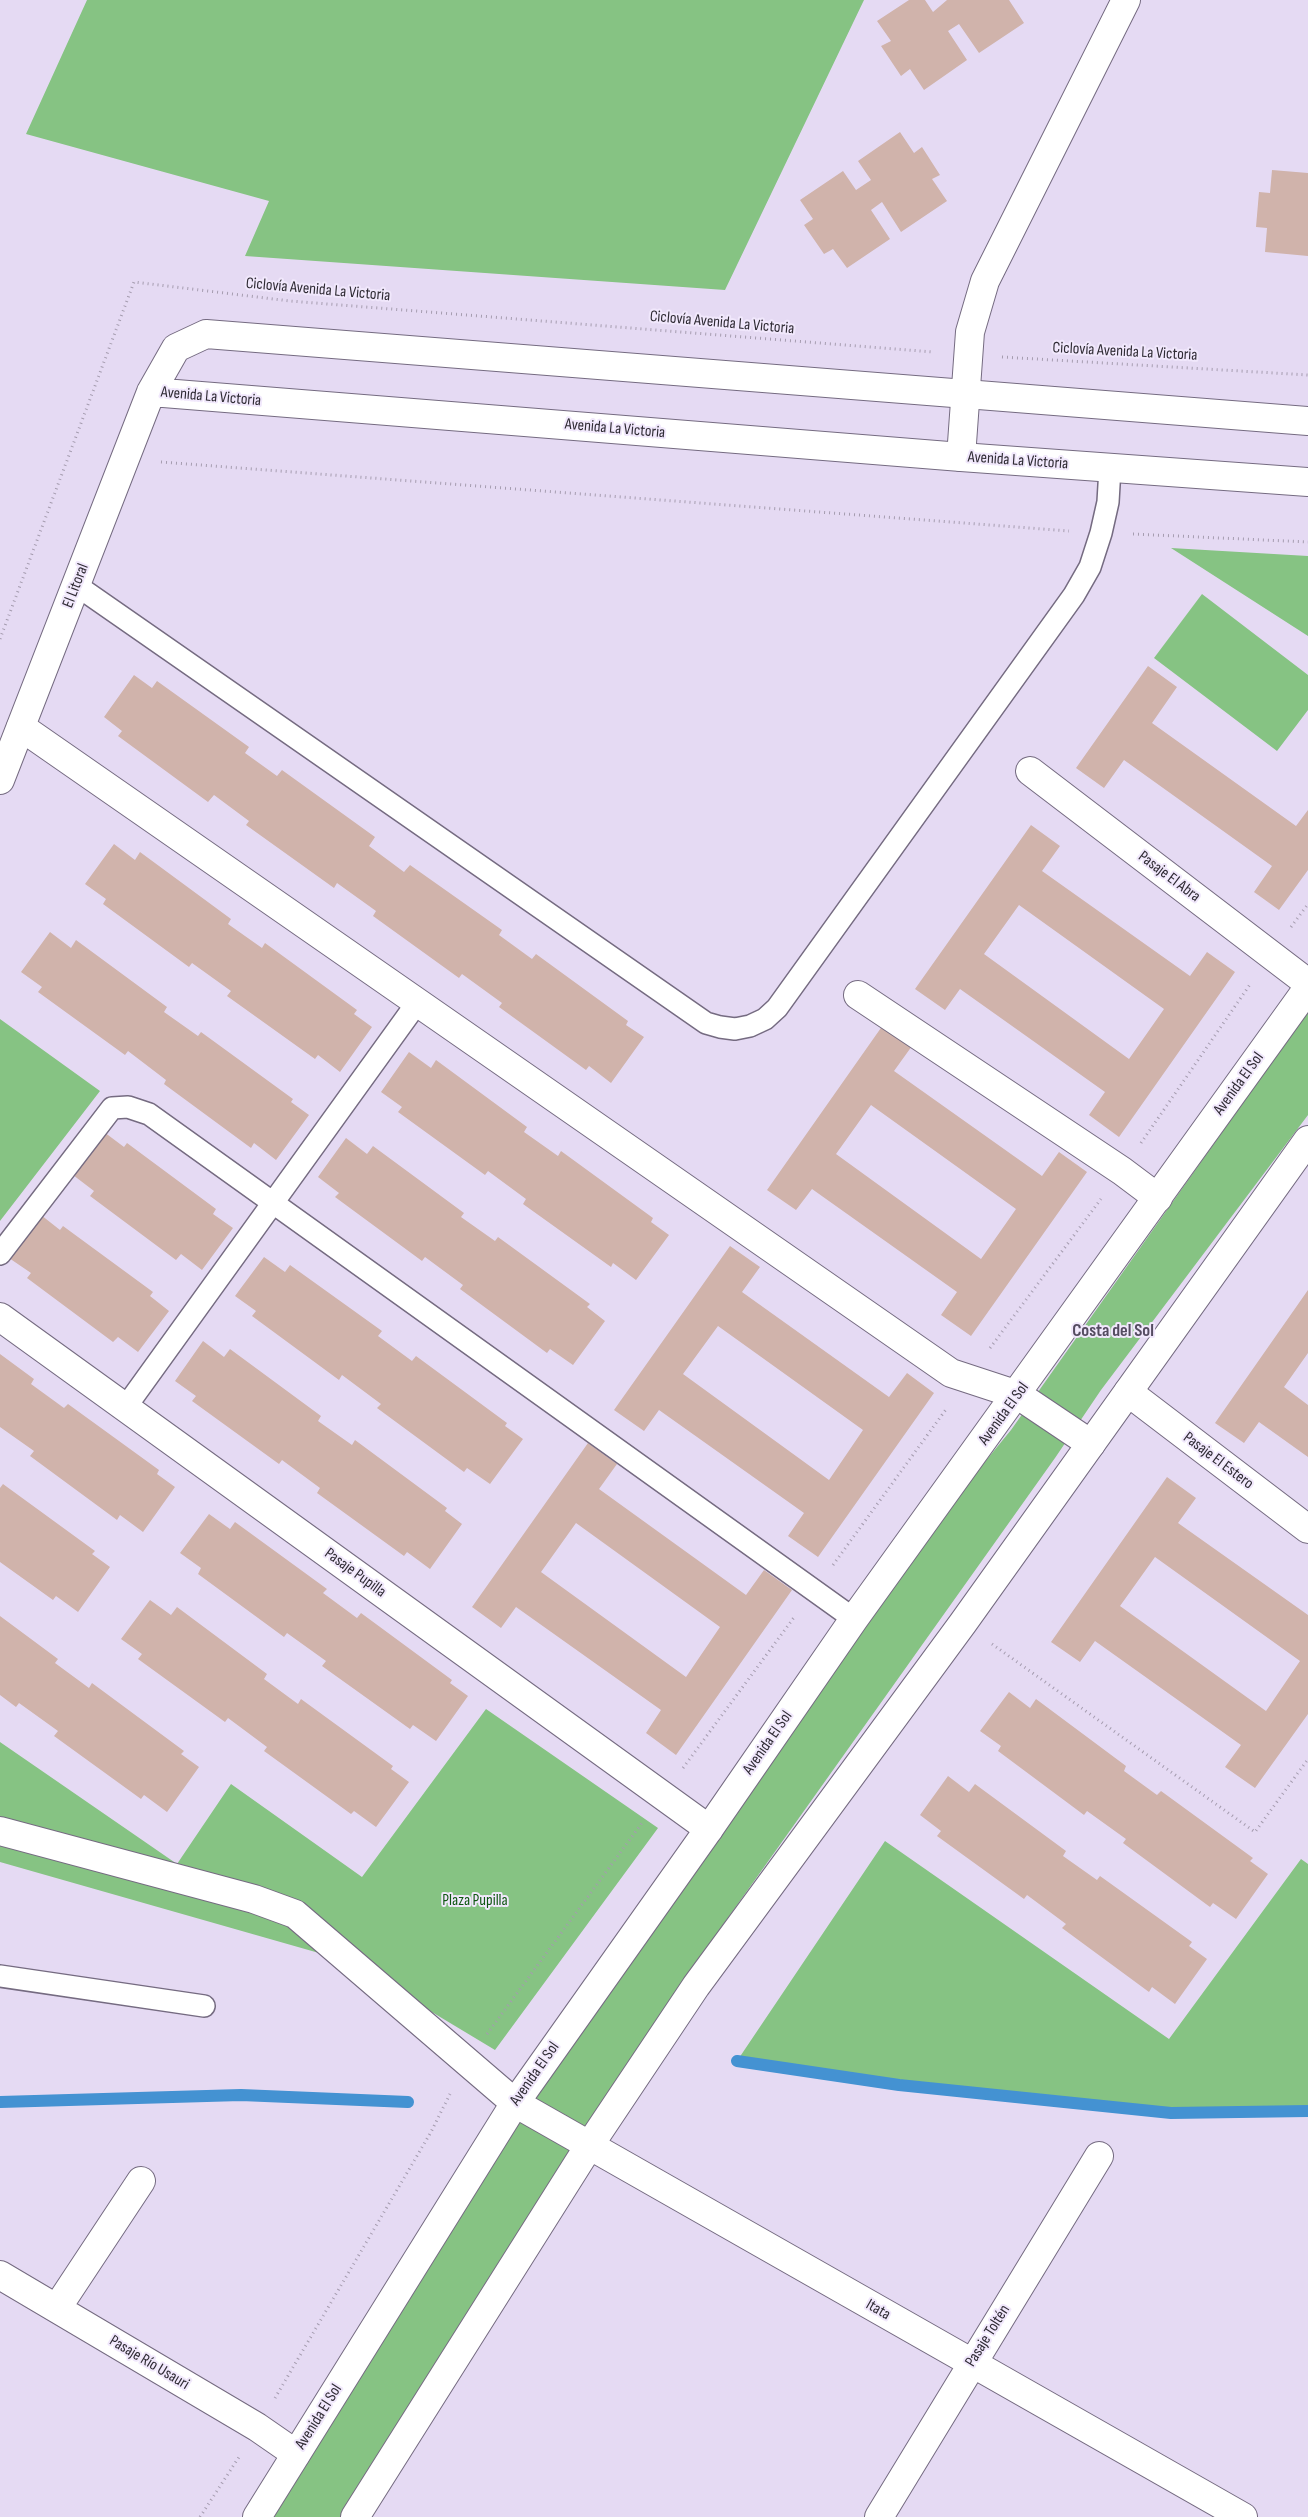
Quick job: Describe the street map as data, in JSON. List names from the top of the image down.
{
  "streets": {
    "street": [
      "Avenida La Victoria",
      "El Litoral",
      "Pasaje El Abra",
      "Avenida El Sol",
      "Pasaje El Estero",
      "Pasaje Pupilla",
      "Itata",
      "Pasaje Toltén",
      "Pasaje Río Usauri"
    ],
    "path": ["Ciclovía Avenida La Victoria"]
  },
  "crossings": [
    ["Avenida La Victoria", "El Litoral"],
    ["Avenida El Sol", "Pasaje Pupilla"],
    ["Avenida El Sol", "Itata"],
    ["Avenida El Sol", "Pasaje Río Usauri"],
    ["Itata", "Pasaje Toltén"]
  ],
  "districts": ["Costa del Sol"],
  "parks": ["Plaza Pupilla"]
}
